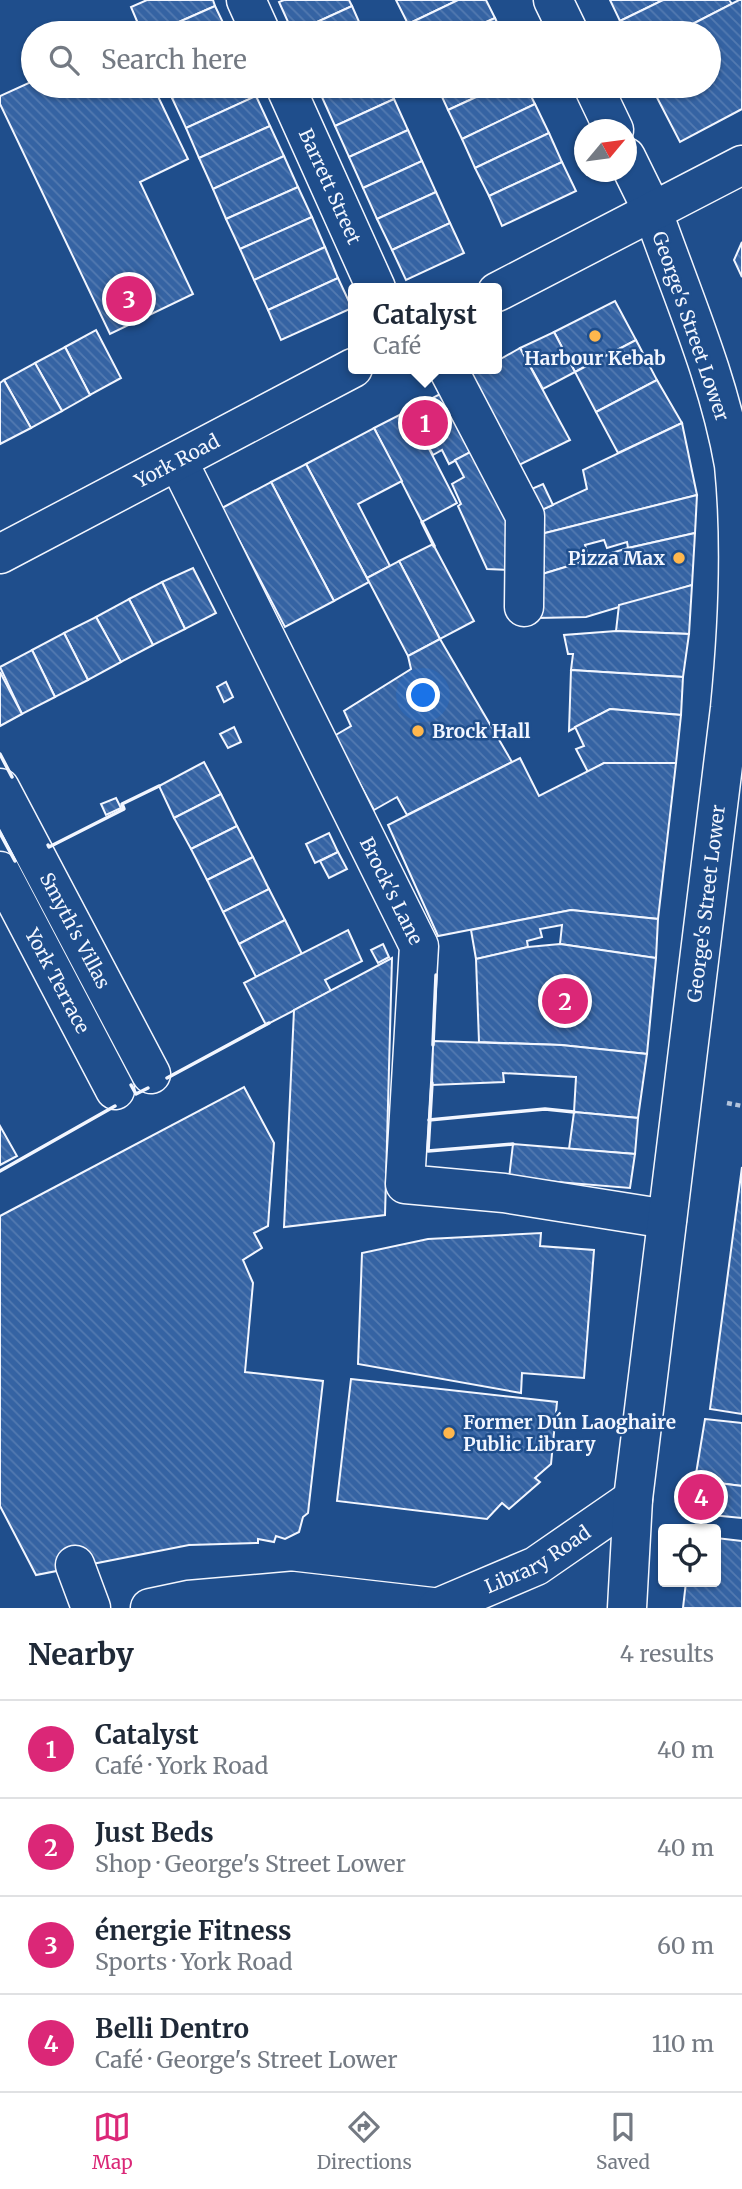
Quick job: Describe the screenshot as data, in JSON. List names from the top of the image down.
{
  "streets": {
    "street": [
      "Barrett Street",
      "George's Street Lower",
      "York Road",
      "Brock's Lane",
      "Smyth's Villas",
      "York Terrace",
      "Library Road"
    ]
  },
  "crossings": [
    ["George's Street Lower", "Brock's Lane"],
    ["George's Street Lower", "Library Road"],
    ["York Road", "Brock's Lane"]
  ],
  "places": [
    "Harbour Kebab",
    "Pizza Max",
    "Brock Hall",
    "Former Dún Laoghaire Public Library"
  ],
  "north": "top right",
  "page": {
    "search": "Search here",
    "pins": [
      "3",
      "1",
      "2",
      "4"
    ],
    "popup": ["Catalyst", "Café"],
    "heading": ["Nearby", "4 results"],
    "list": [
      {
        "mark": "1",
        "name": "Catalyst",
        "note": "Café · York Road",
        "value": "40 m"
      },
      {
        "mark": "2",
        "name": "Just Beds",
        "note": "Shop · George's Street Lower",
        "value": "40 m"
      },
      {
        "mark": "3",
        "name": "énergie Fitness",
        "note": "Sports · York Road",
        "value": "60 m"
      },
      {
        "mark": "4",
        "name": "Belli Dentro",
        "note": "Café · George's Street Lower",
        "value": "110 m"
      }
    ],
    "nav": ["Map", "Directions", "Saved"]
  }
}
